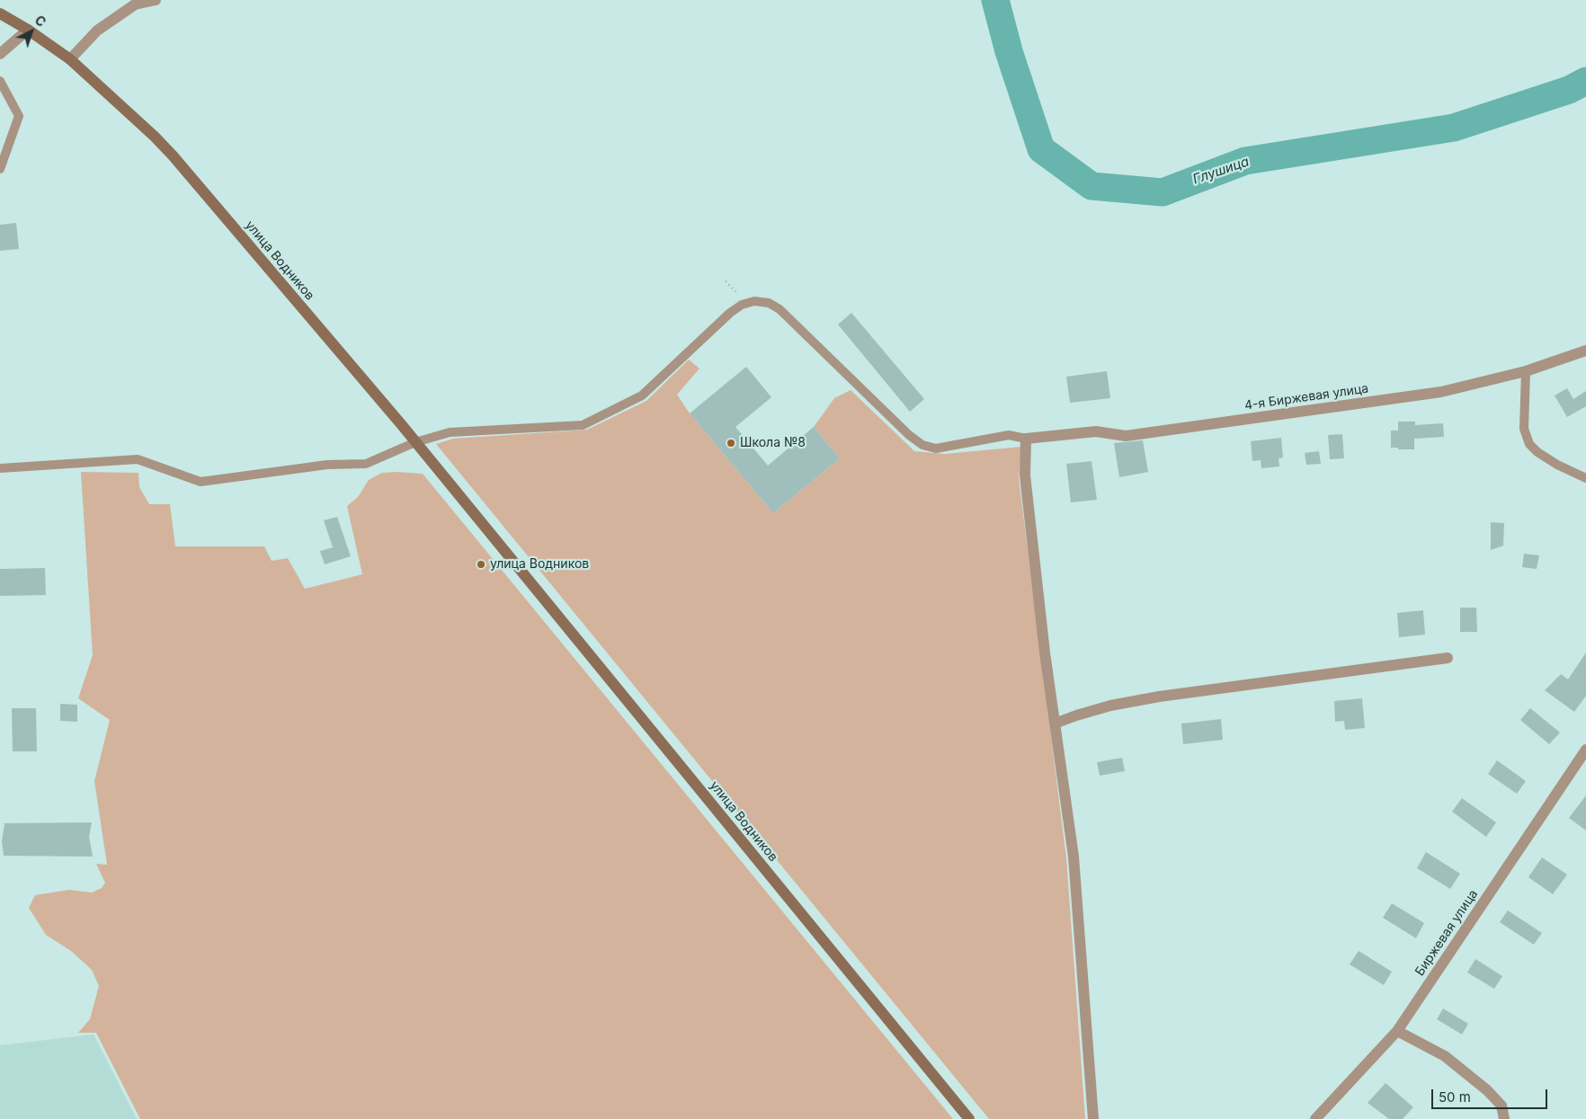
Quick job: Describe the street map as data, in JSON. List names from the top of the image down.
{
  "streets": {
    "main road": ["улица Водников"],
    "street": ["4-я Биржевая улица", "Биржевая улица"]
  },
  "water": ["Глушица"],
  "places": ["Школа №8", "улица Водников"],
  "scale_bar": "50 m",
  "north": "top right"
}
